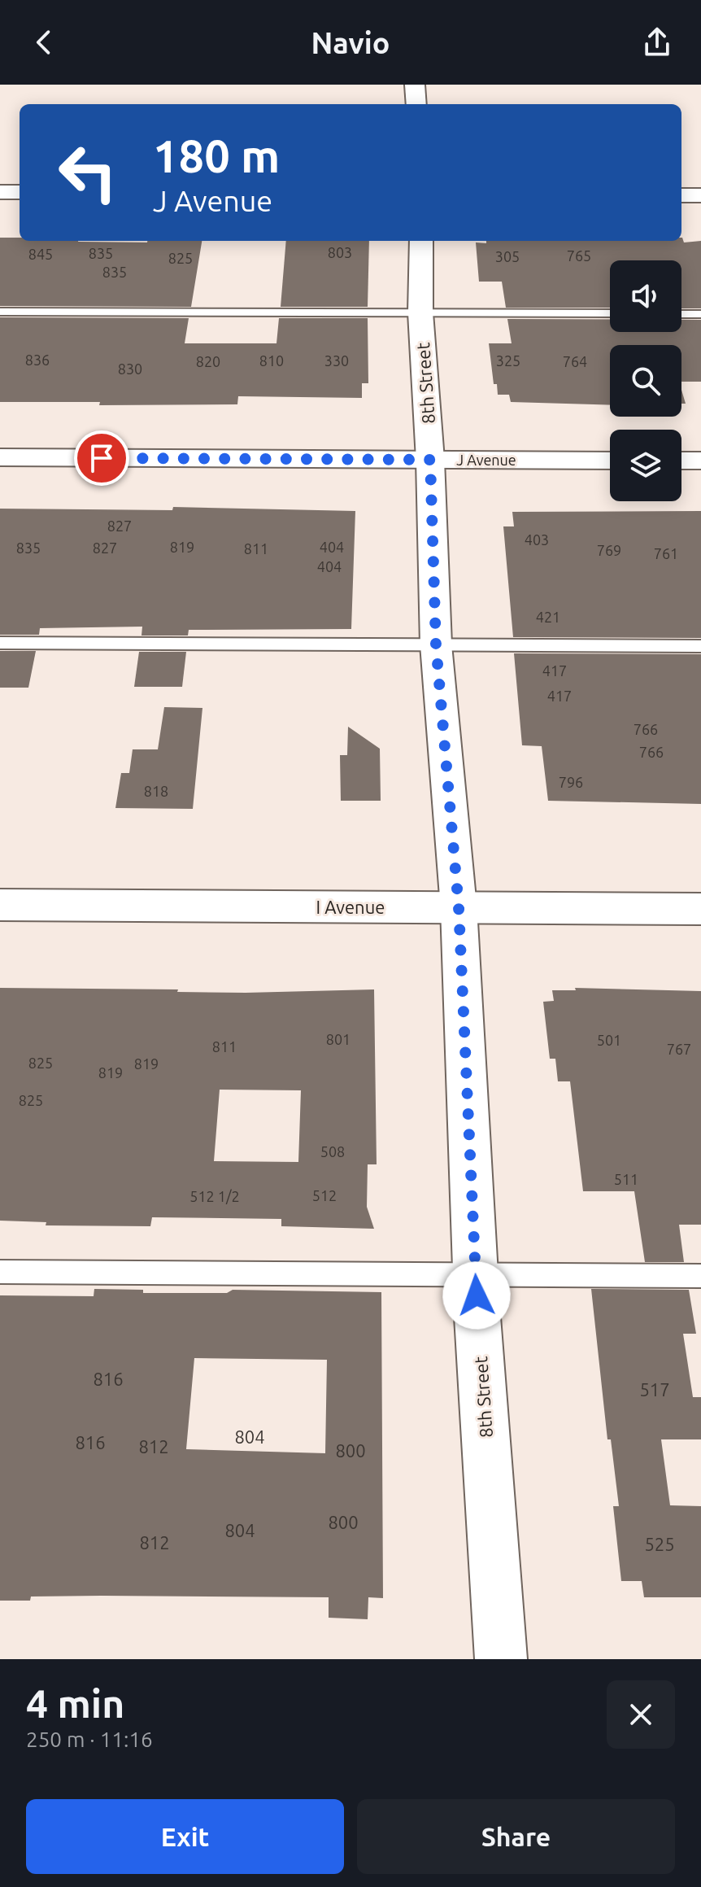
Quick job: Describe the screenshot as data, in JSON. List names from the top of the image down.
{
  "streets": {
    "street": ["8th Street", "J Avenue", "I Avenue"]
  },
  "crossings": [
    ["8th Street", "J Avenue"],
    ["8th Street", "I Avenue"]
  ],
  "house_numbers": [
    "803",
    "835",
    "845",
    "765",
    "305",
    "825",
    "835",
    "836",
    "810",
    "330",
    "325",
    "820",
    "764",
    "830",
    "827",
    "403",
    "819",
    "404",
    "835",
    "827",
    "811",
    "769",
    "761",
    "404",
    "421",
    "417",
    "417",
    "766",
    "766",
    "796",
    "818",
    "801",
    "501",
    "811",
    "767",
    "825",
    "819",
    "819",
    "825",
    "508",
    "511",
    "512",
    "512 1/2",
    "816",
    "517",
    "804",
    "816",
    "812",
    "800",
    "800",
    "804",
    "812",
    "525"
  ],
  "page": {
    "header": "Navio",
    "turn": ["180 m", "J Avenue"],
    "heading": ["4 min", "250 m · 11:16"],
    "buttons": ["Exit", "Share"]
  }
}
